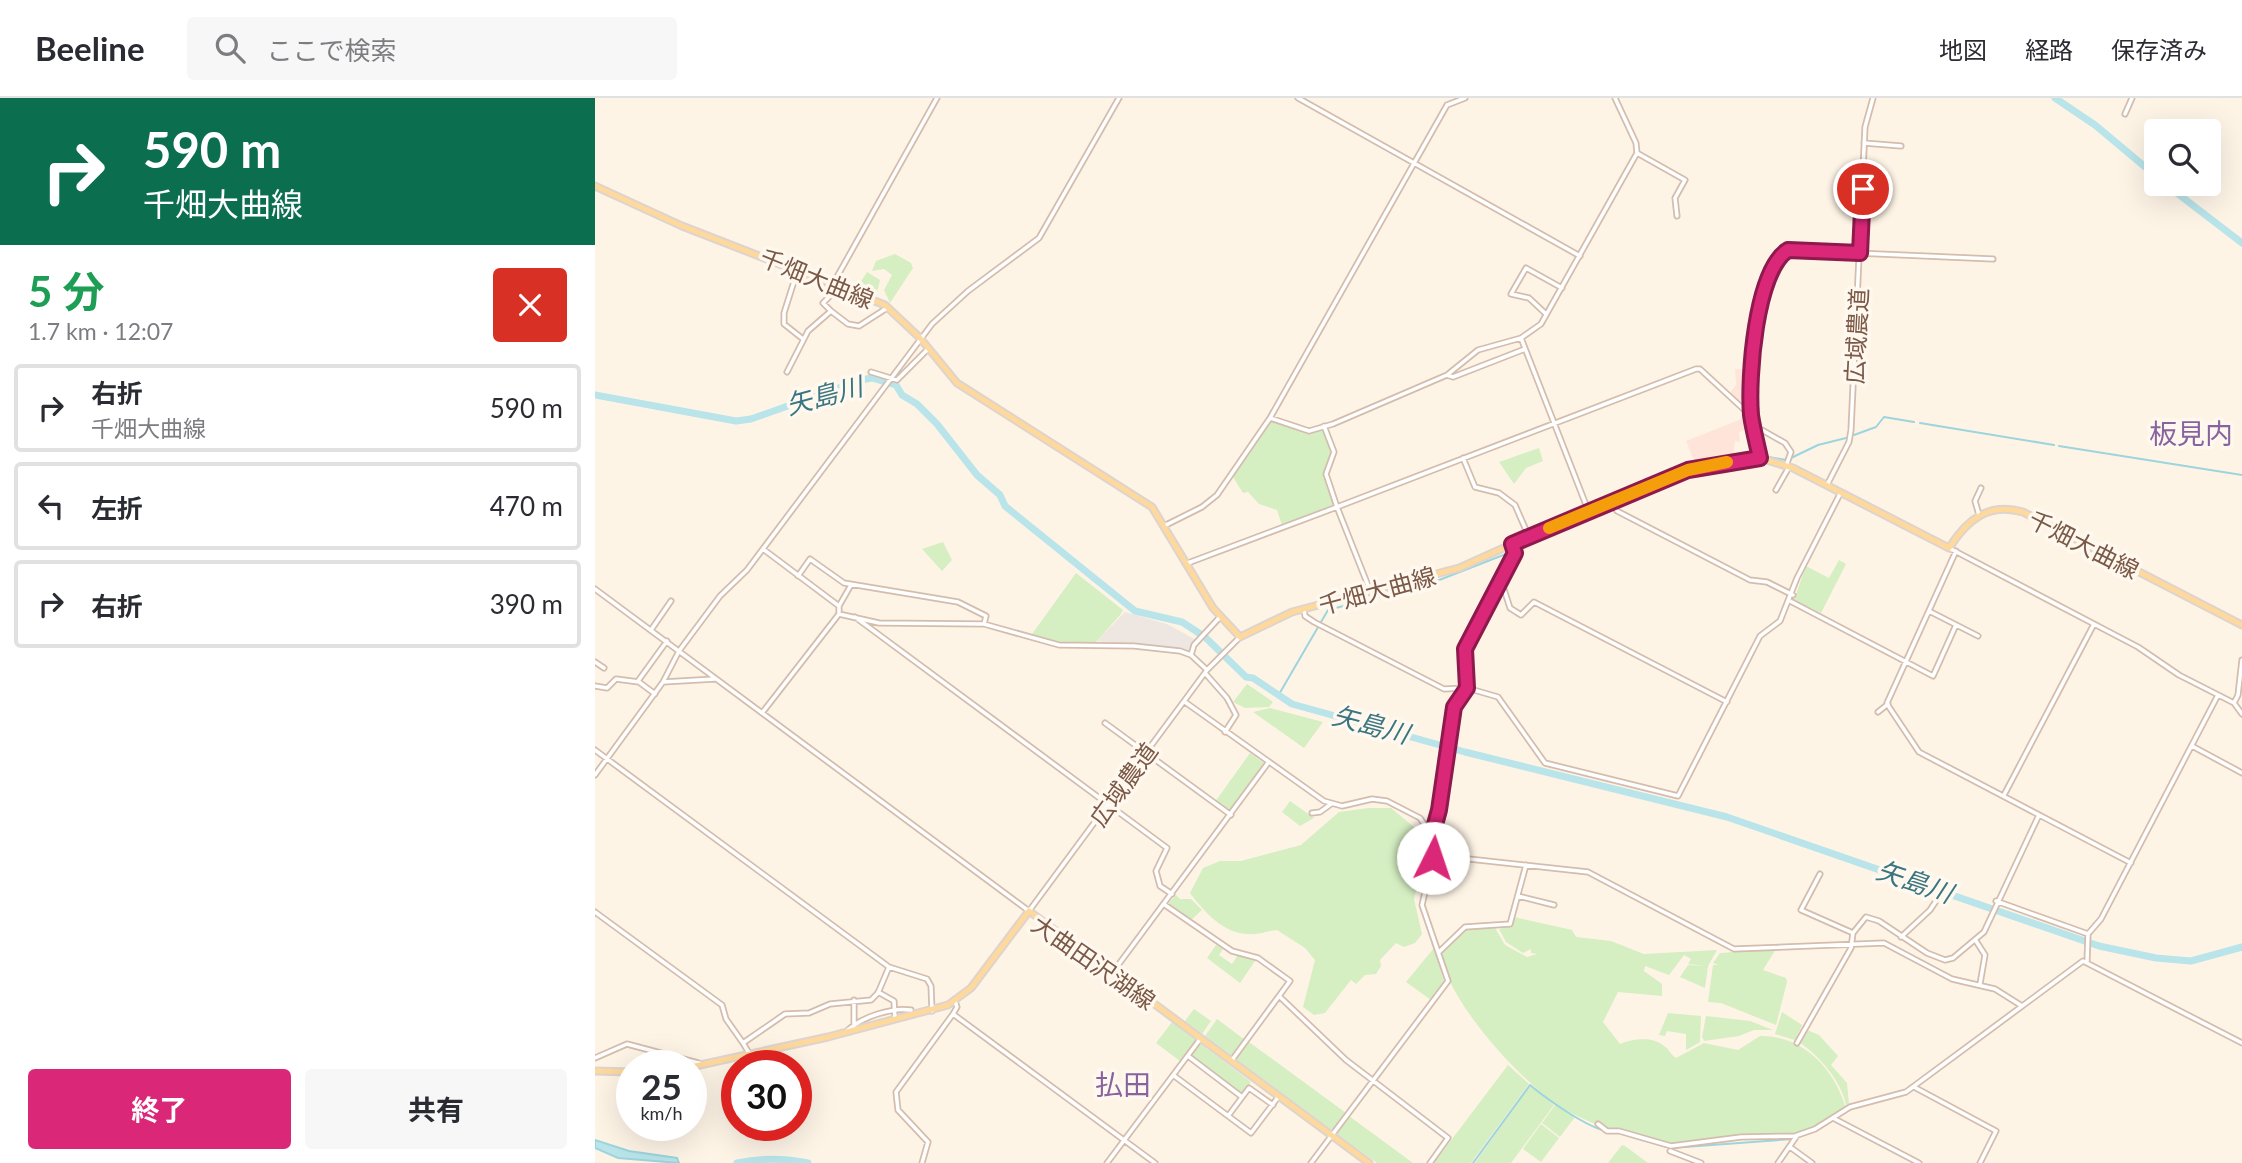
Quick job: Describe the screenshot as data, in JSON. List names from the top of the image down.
{
  "streets": {
    "main road": ["千畑大曲線", "大曲田沢湖線"],
    "street": ["広域農道"]
  },
  "crossings": [
    ["千畑大曲線", "広域農道"],
    ["広域農道", "大曲田沢湖線"]
  ],
  "districts": ["板見内", "払田"],
  "water": ["矢島川"],
  "page": {
    "header": "Beeline",
    "search": "ここで検索",
    "nav": ["地図", "経路", "保存済み"],
    "turn": ["590 m", "千畑大曲線"],
    "heading": ["5 分", "1.7 km · 12:07"],
    "list": [
      {
        "name": "右折",
        "note": "千畑大曲線",
        "value": "590 m"
      },
      {
        "name": "左折",
        "value": "470 m"
      },
      {
        "name": "右折",
        "value": "390 m"
      }
    ],
    "speed": "25 km/h",
    "limit": "30",
    "buttons": ["終了", "共有"]
  }
}
